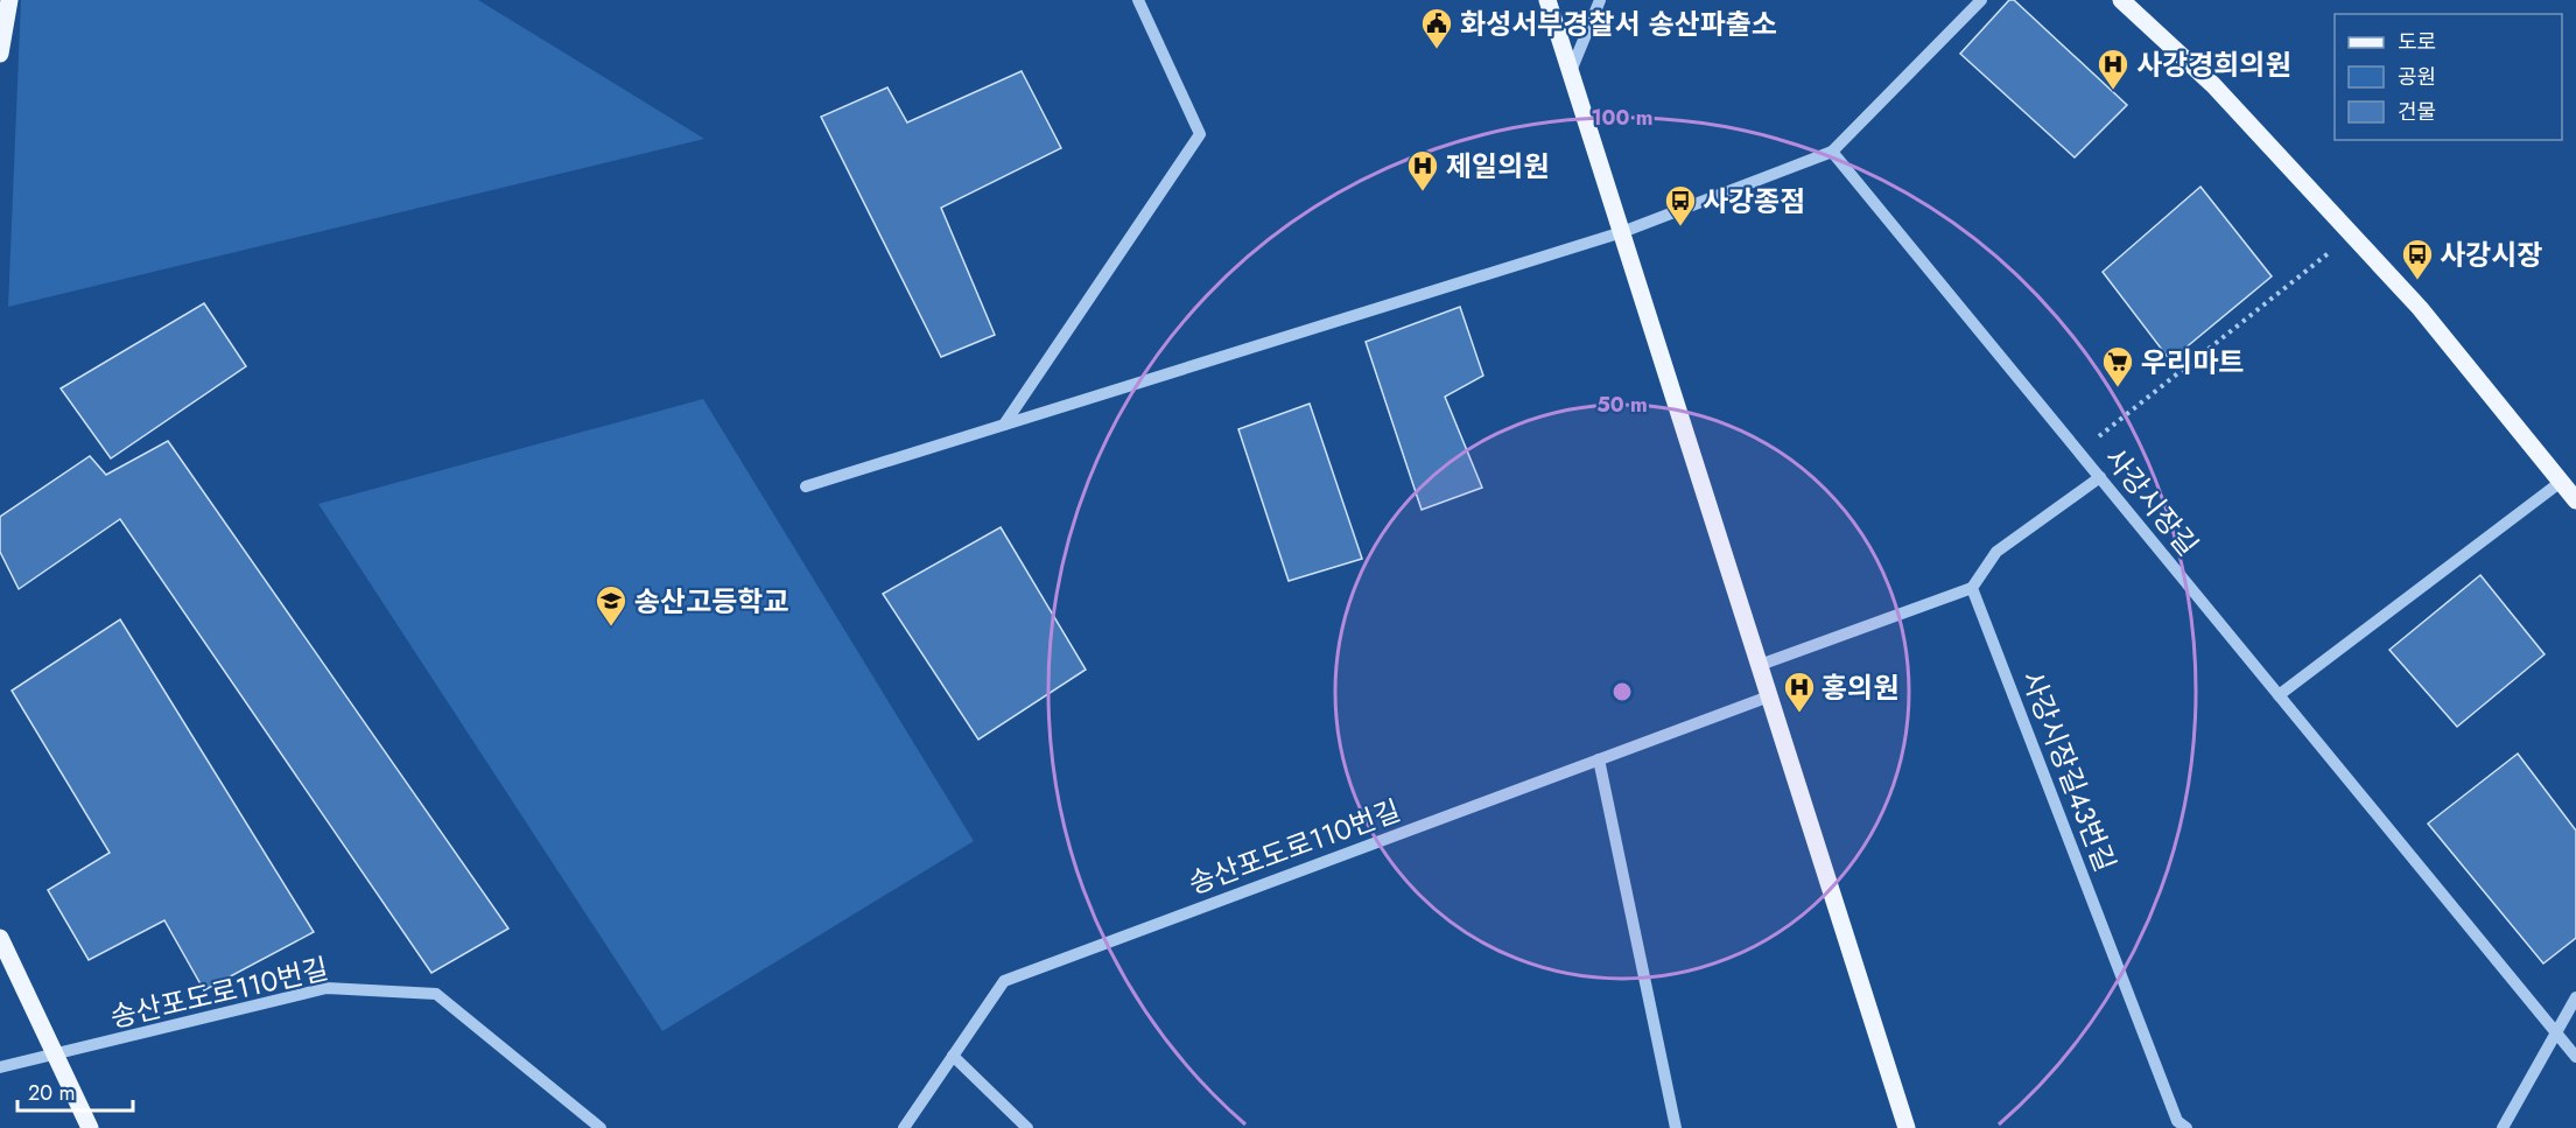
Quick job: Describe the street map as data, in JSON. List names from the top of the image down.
{
  "streets": {
    "street": ["사강시장길", "사강시장길43번길", "송산포도로110번길"]
  },
  "places": {
    "public building": ["화성서부경찰서 송산파출소"],
    "hospital": ["사강경희의원", "제일의원", "홍의원"],
    "bus stop": ["사강종점", "사강시장"],
    "supermarket": ["우리마트"],
    "school or university": ["송산고등학교"]
  },
  "legend": ["도로", "공원", "건물"],
  "scale_bar": "20 m",
  "rings": ["100 m", "50 m"]
}
